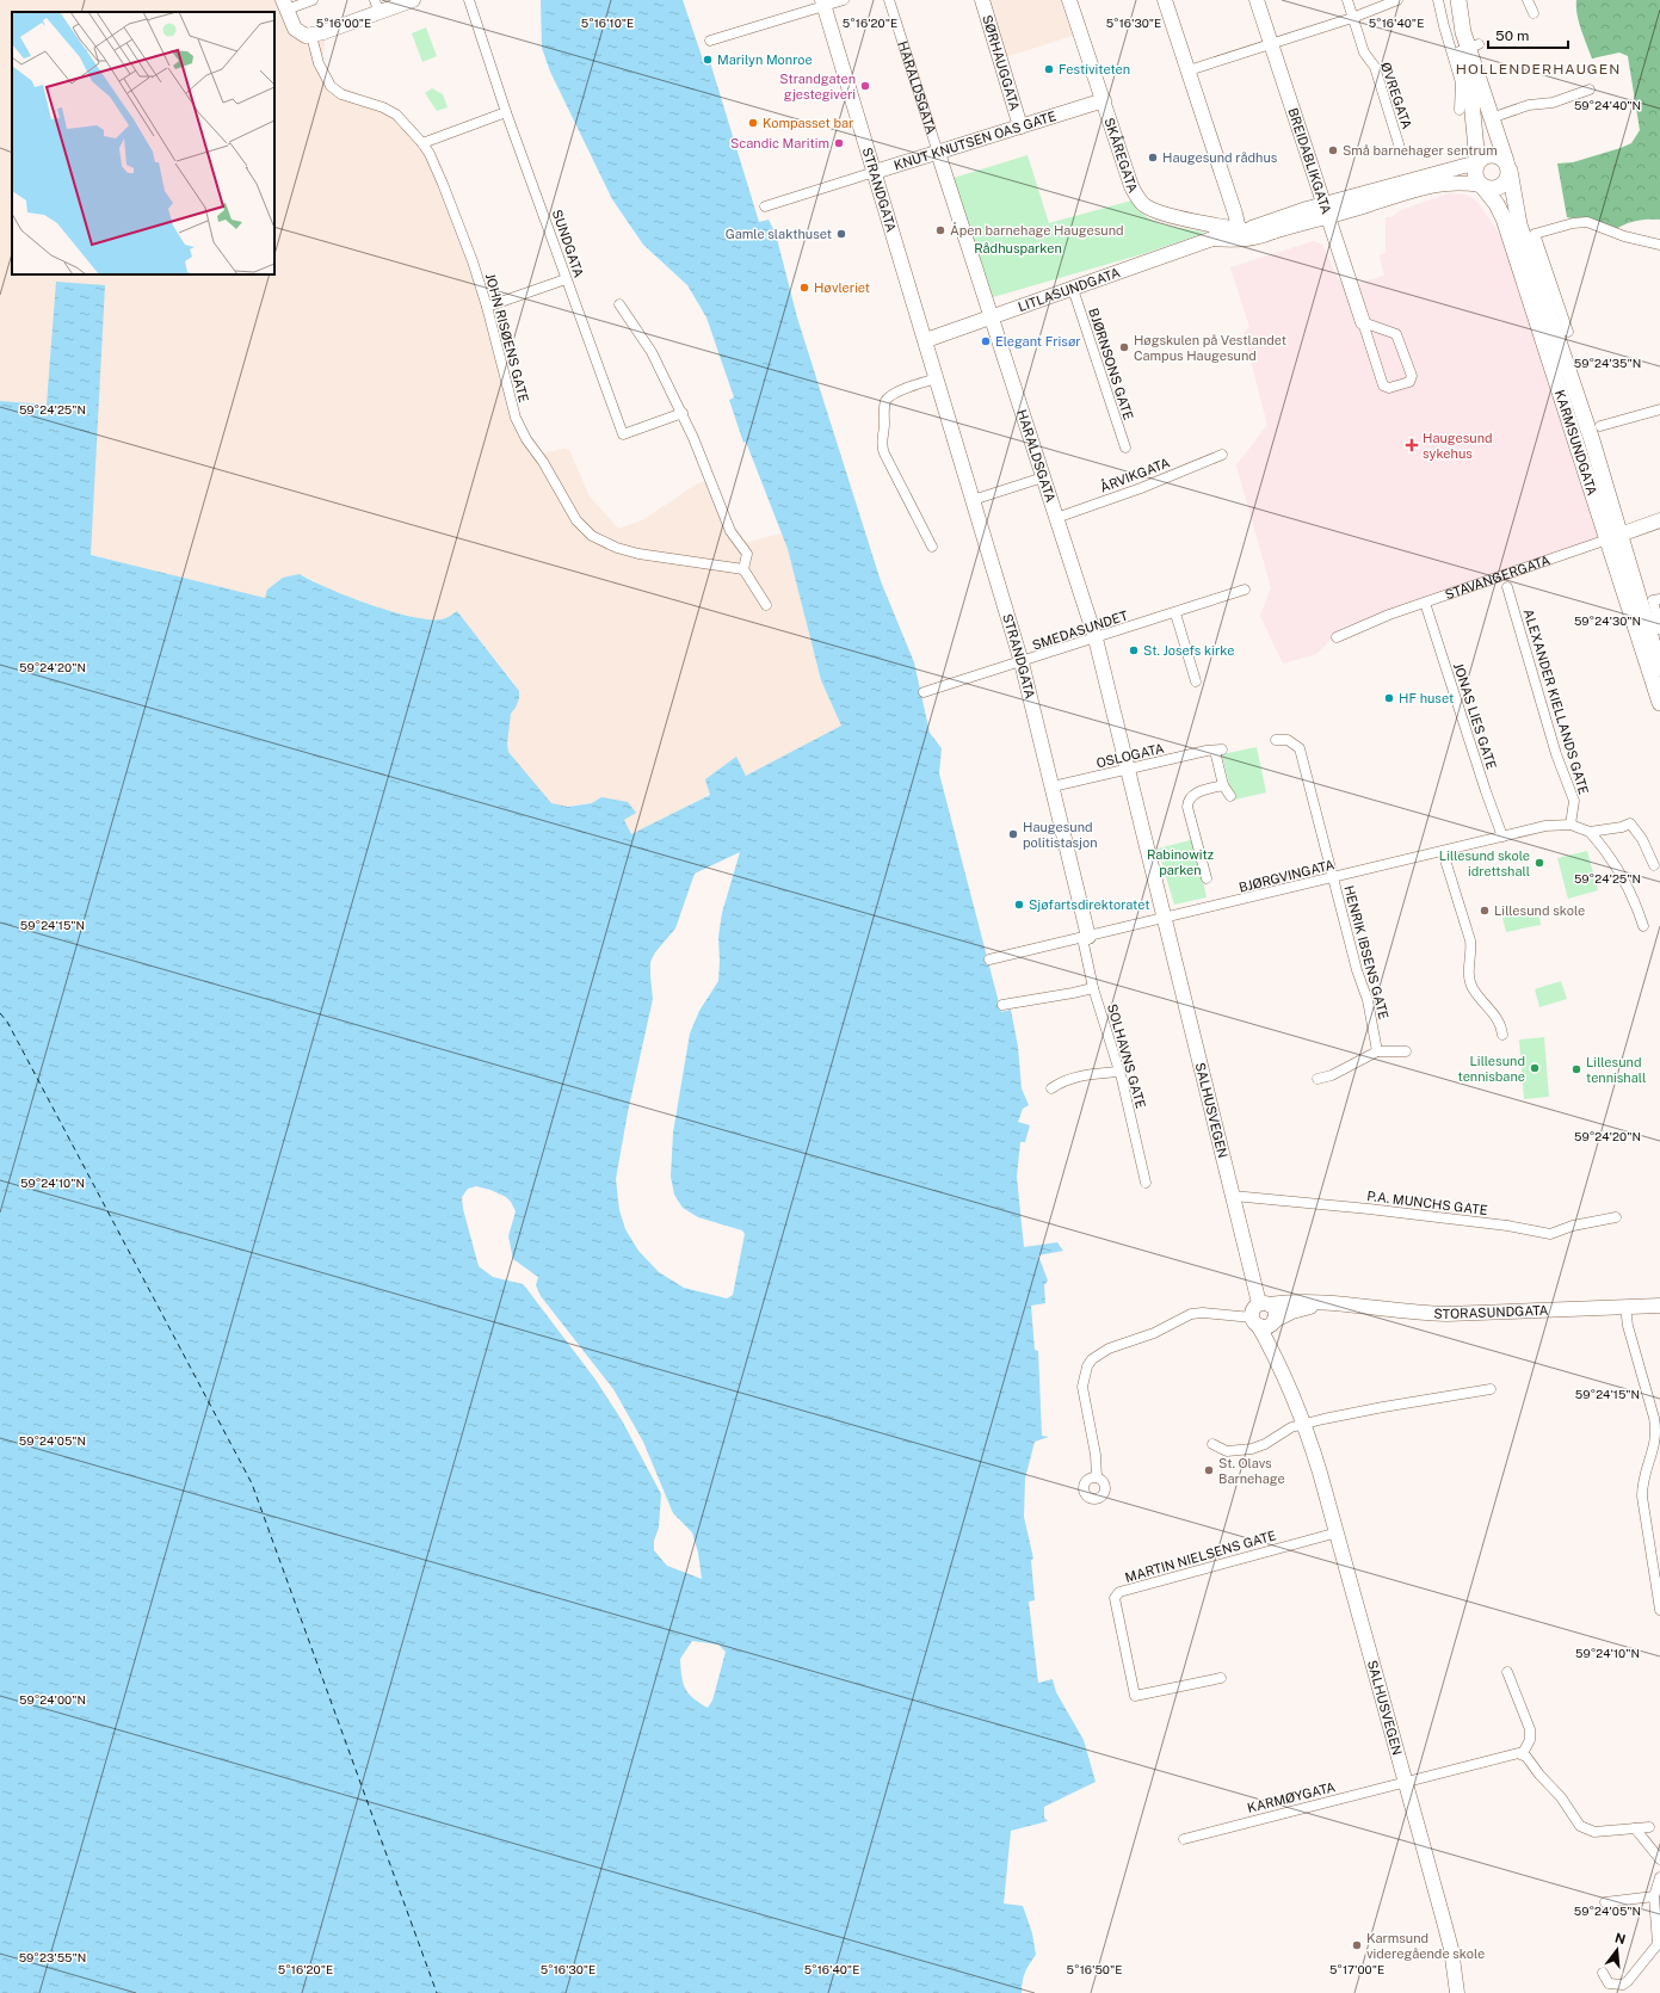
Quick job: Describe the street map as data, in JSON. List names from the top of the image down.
{
  "streets": {
    "main road": ["KARMSUNDGATA"],
    "street": [
      "SØRHAUGGATA",
      "HARALDSGATA",
      "ØVREGATA",
      "KNUT KNUTSEN OAS GATE",
      "SKÅREGATA",
      "BREIDABLIKGATA",
      "STRANDGATA",
      "SUNDGATA",
      "LITLASUNDGATA",
      "JOHN RISØENS GATE",
      "BJØRNSONS GATE",
      "ÅRVIKGATA",
      "STAVANGERGATA",
      "SMEDASUNDET",
      "ALEXANDER KIELLANDS GATE",
      "JONAS LIES GATE",
      "OSLOGATA",
      "BJØRGVINGATA",
      "HENRIK IBSENS GATE",
      "SOLHAVNS GATE",
      "SALHUSVEGEN",
      "P.A. MUNCHS GATE",
      "STORASUNDGATA",
      "MARTIN NIELSENS GATE",
      "KARMØYGATA"
    ]
  },
  "crossings": [
    ["SØRHAUGGATA", "KNUT KNUTSEN OAS GATE"],
    ["HARALDSGATA", "KNUT KNUTSEN OAS GATE"],
    ["HARALDSGATA", "LITLASUNDGATA"],
    ["HARALDSGATA", "ÅRVIKGATA"],
    ["HARALDSGATA", "SMEDASUNDET"],
    ["HARALDSGATA", "OSLOGATA"],
    ["HARALDSGATA", "BJØRGVINGATA"],
    ["HARALDSGATA", "SALHUSVEGEN"],
    ["KNUT KNUTSEN OAS GATE", "SKÅREGATA"],
    ["KNUT KNUTSEN OAS GATE", "STRANDGATA"],
    ["SKÅREGATA", "LITLASUNDGATA"],
    ["BREIDABLIKGATA", "LITLASUNDGATA"],
    ["STRANDGATA", "LITLASUNDGATA"],
    ["STRANDGATA", "SMEDASUNDET"],
    ["STRANDGATA", "OSLOGATA"],
    ["STRANDGATA", "BJØRGVINGATA"],
    ["STRANDGATA", "SOLHAVNS GATE"],
    ["LITLASUNDGATA", "BJØRNSONS GATE"],
    ["LITLASUNDGATA", "KARMSUNDGATA"],
    ["KARMSUNDGATA", "STAVANGERGATA"],
    ["STAVANGERGATA", "JONAS LIES GATE"],
    ["ALEXANDER KIELLANDS GATE", "BJØRGVINGATA"],
    ["JONAS LIES GATE", "BJØRGVINGATA"],
    ["BJØRGVINGATA", "HENRIK IBSENS GATE"],
    ["BJØRGVINGATA", "SOLHAVNS GATE"],
    ["BJØRGVINGATA", "SALHUSVEGEN"],
    ["SALHUSVEGEN", "P.A. MUNCHS GATE"],
    ["SALHUSVEGEN", "STORASUNDGATA"],
    ["SALHUSVEGEN", "MARTIN NIELSENS GATE"],
    ["SALHUSVEGEN", "KARMØYGATA"]
  ],
  "districts": ["HOLLENDERHAUGEN"],
  "parks": ["Rådhusparken", "Rabinowitz parken"],
  "places": {
    "other": [
      "Marilyn Monroe",
      "Festiviteten",
      "Strandgaten gjestegiveri",
      "Kompasset bar",
      "Scandic Maritim",
      "Små barnehager sentrum",
      "Haugesund rådhus",
      "Åpen barnehage Haugesund",
      "Gamle slakthuset",
      "Høvleriet",
      "Elegant Frisør",
      "Høgskulen på Vestlandet Campus Haugesund",
      "St. Josefs kirke",
      "HF huset",
      "Haugesund politistasjon",
      "Lillesund skole idrettshall",
      "Sjøfartsdirektoratet",
      "Lillesund skole",
      "Lillesund tennisbane",
      "Lillesund tennishall",
      "St. Olavs Barnehage",
      "Karmsund videregående skole"
    ],
    "health": ["Haugesund sykehus"]
  },
  "scale_bar": "50 m",
  "north": "top",
  "coordinates": [
    "5°16'00\"E",
    "5°16'10\"E",
    "5°16'20\"E",
    "5°16'30\"E",
    "5°16'40\"E",
    "59°24'40\"N",
    "59°24'35\"N",
    "59°24'25\"N",
    "59°24'30\"N",
    "59°24'20\"N",
    "59°24'15\"N",
    "59°24'10\"N",
    "59°24'05\"N",
    "59°24'00\"N",
    "59°23'55\"N",
    "5°16'50\"E",
    "5°17'00\"E"
  ]
}
